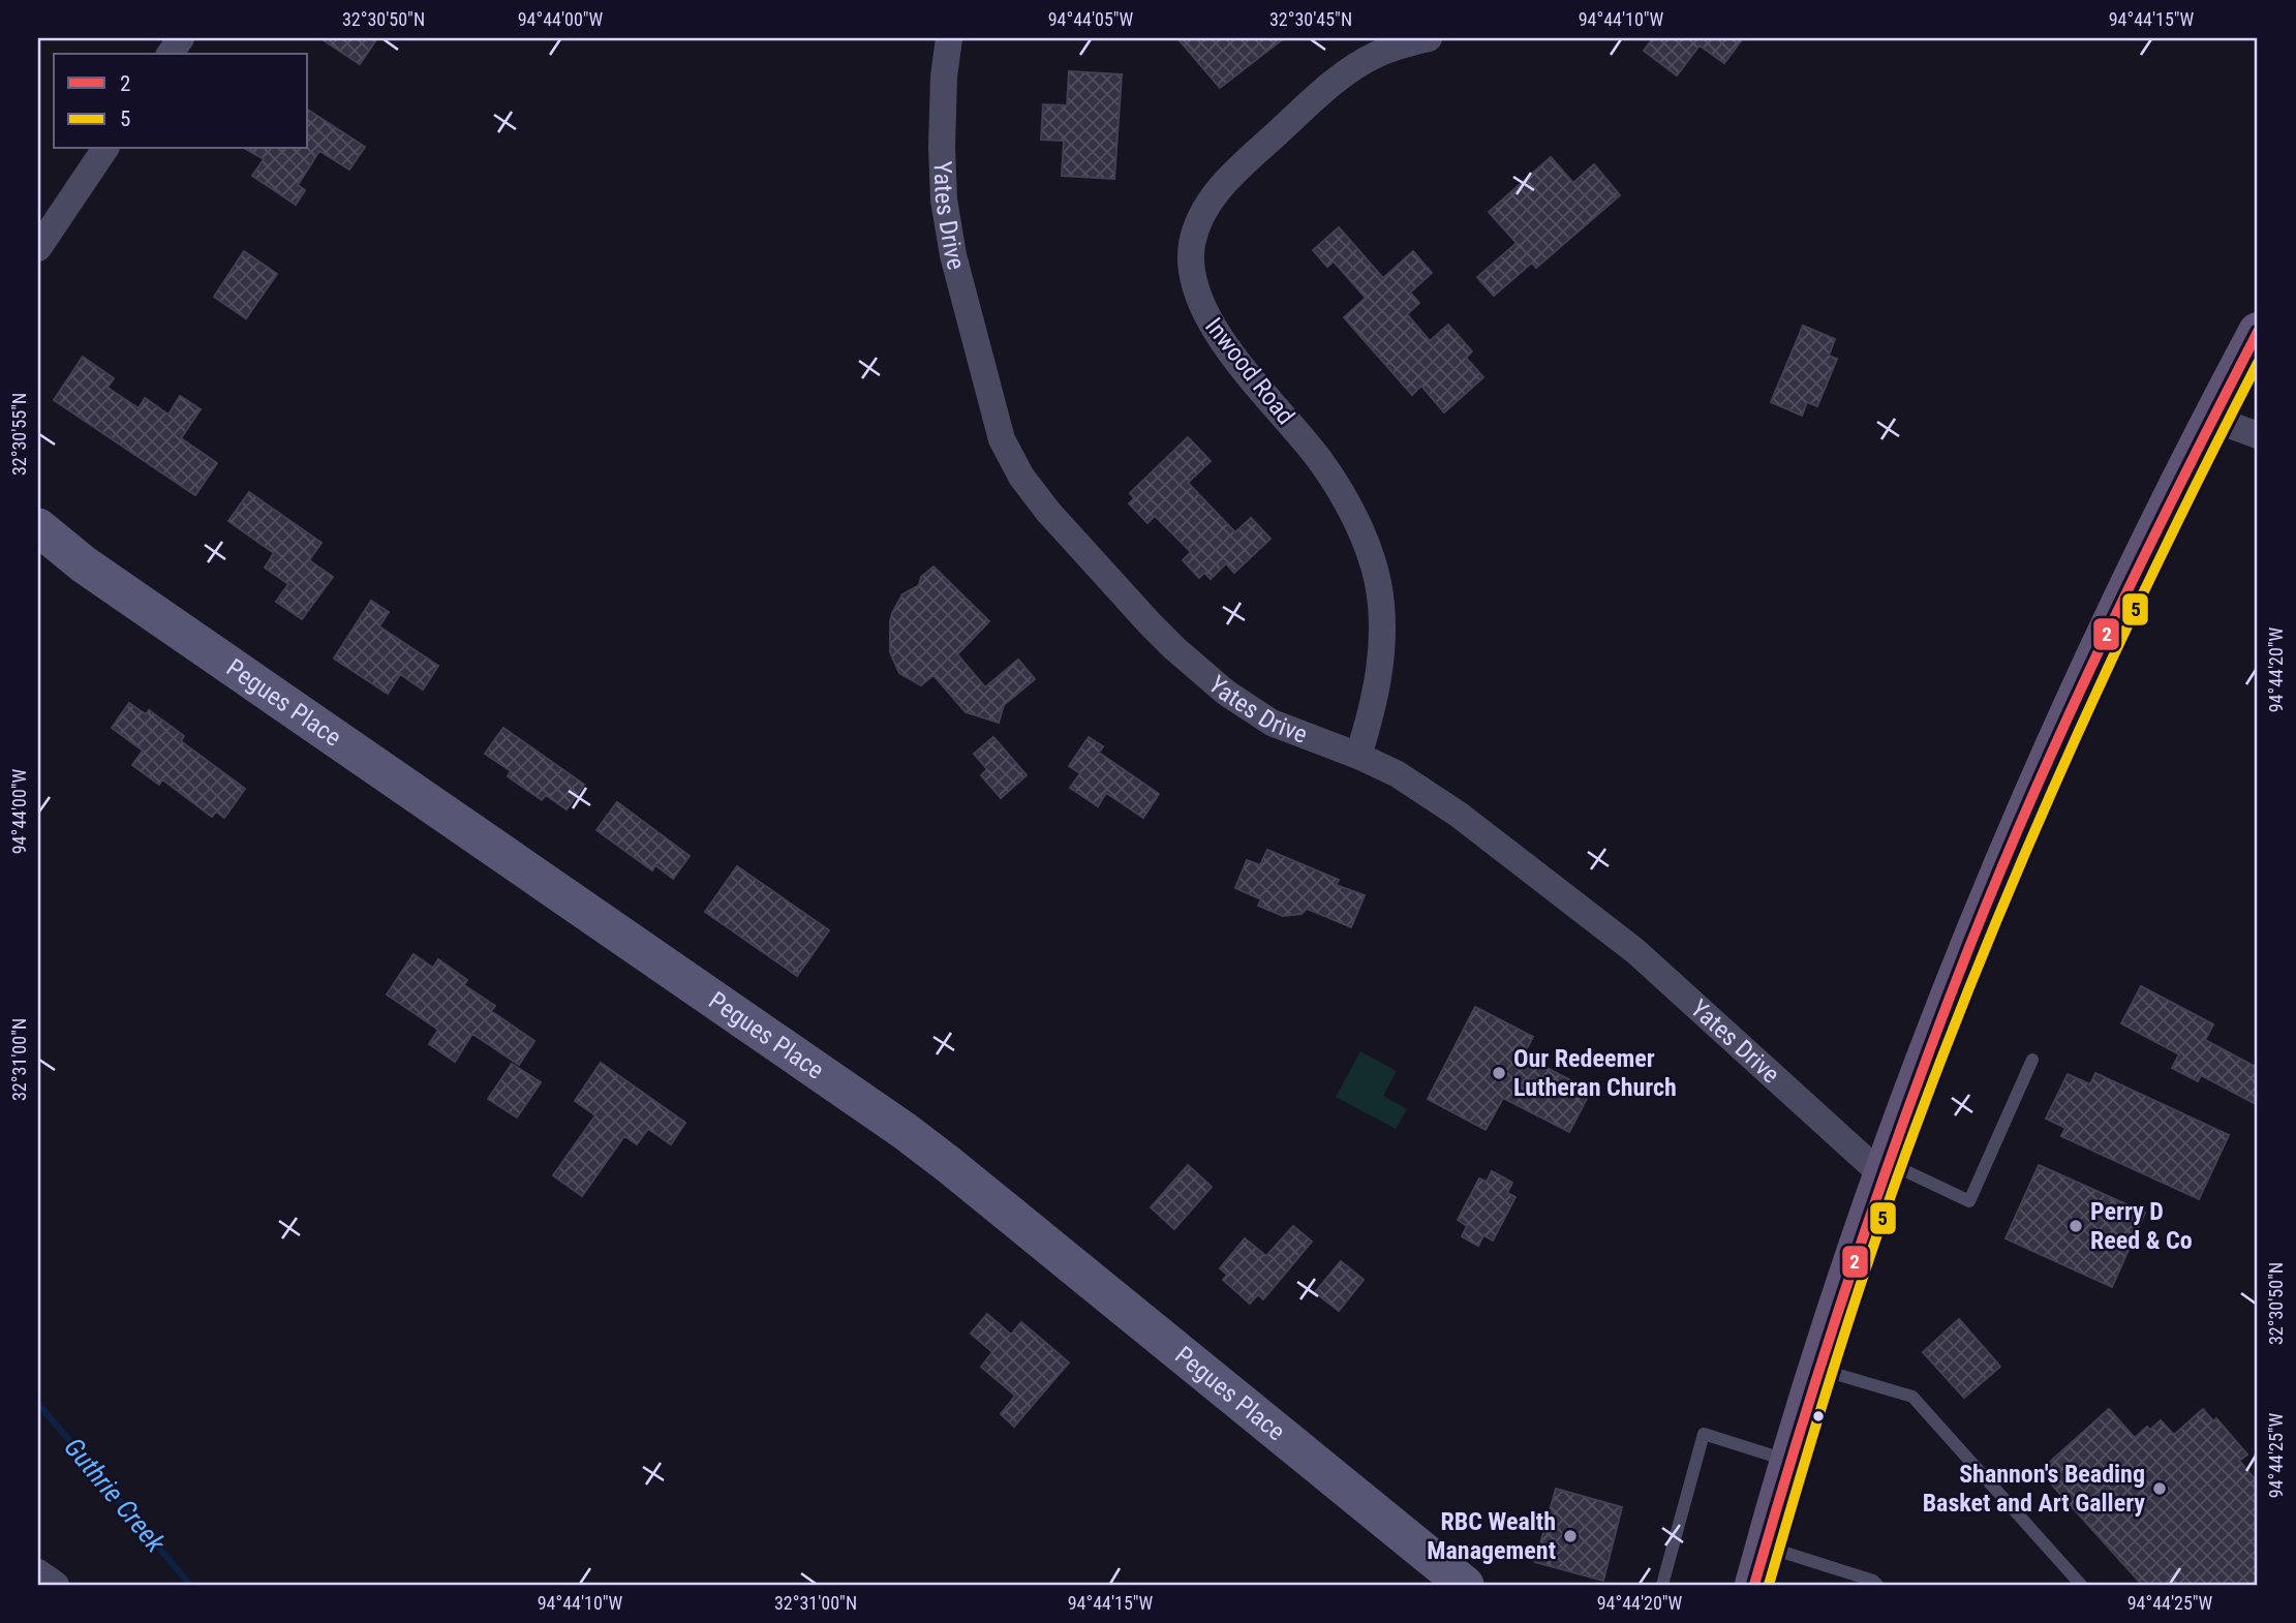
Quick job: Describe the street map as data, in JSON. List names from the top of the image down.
{
  "streets": {
    "street": ["Yates Drive", "Inwood Road", "Pegues Place"]
  },
  "crossings": [
    ["Yates Drive", "Inwood Road"]
  ],
  "water": ["Guthrie Creek"],
  "places": [
    "Our Redeemer Lutheran Church",
    "Perry D Reed & Co",
    "Shannon's Beading Basket and Art Gallery",
    "RBC Wealth Management"
  ],
  "lines": ["transit line 2", "transit line 5"],
  "legend": ["2", "5"],
  "coordinates": [
    "32°30'50\"N",
    "94°44'00\"W",
    "94°44'05\"W",
    "32°30'45\"N",
    "94°44'10\"W",
    "94°44'15\"W",
    "32°30'55\"N",
    "94°44'20\"W",
    "32°31'00\"N",
    "94°44'25\"W"
  ]
}
